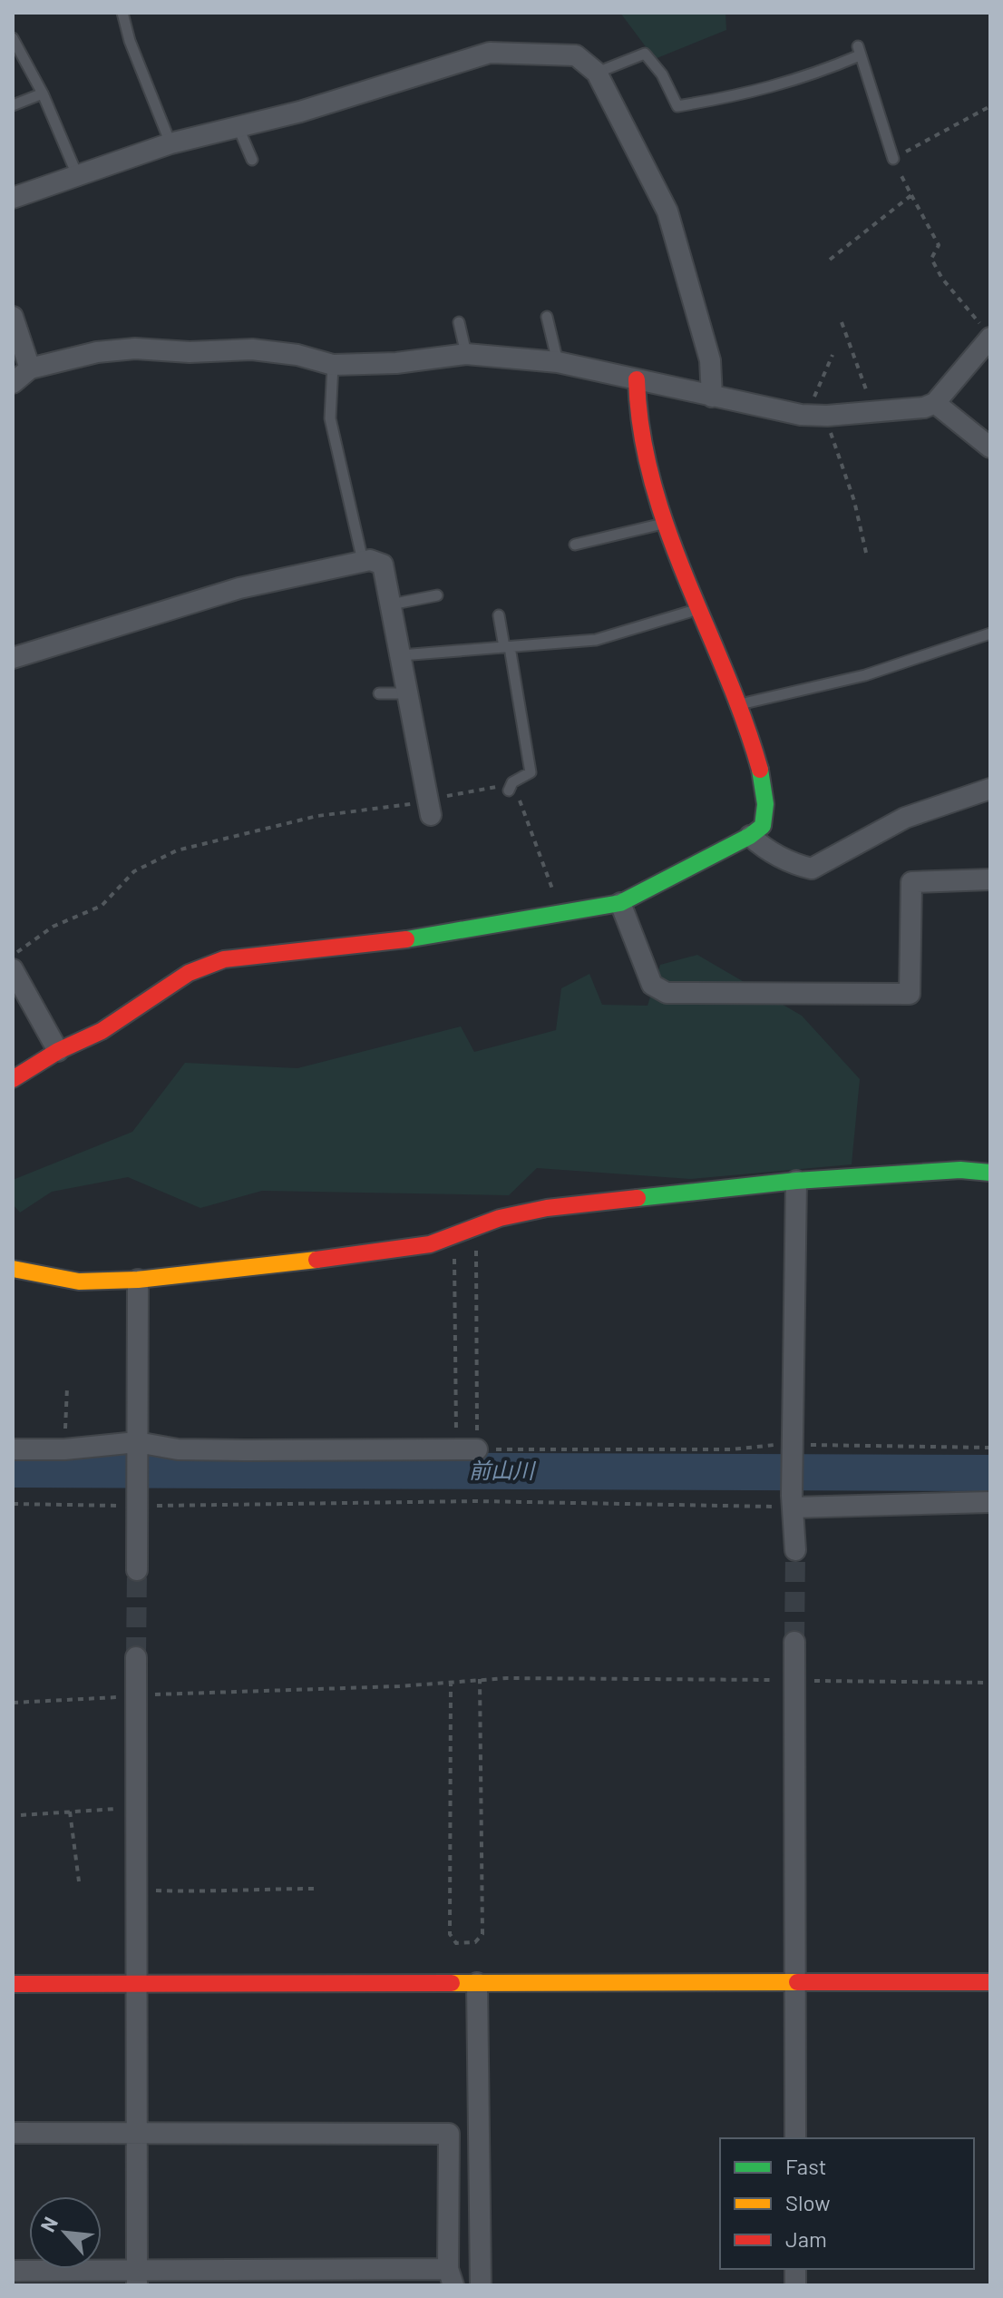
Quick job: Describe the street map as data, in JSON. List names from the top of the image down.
{
  "water": ["前山川"],
  "legend": ["Fast", "Slow", "Jam"],
  "north": "top left"
}
